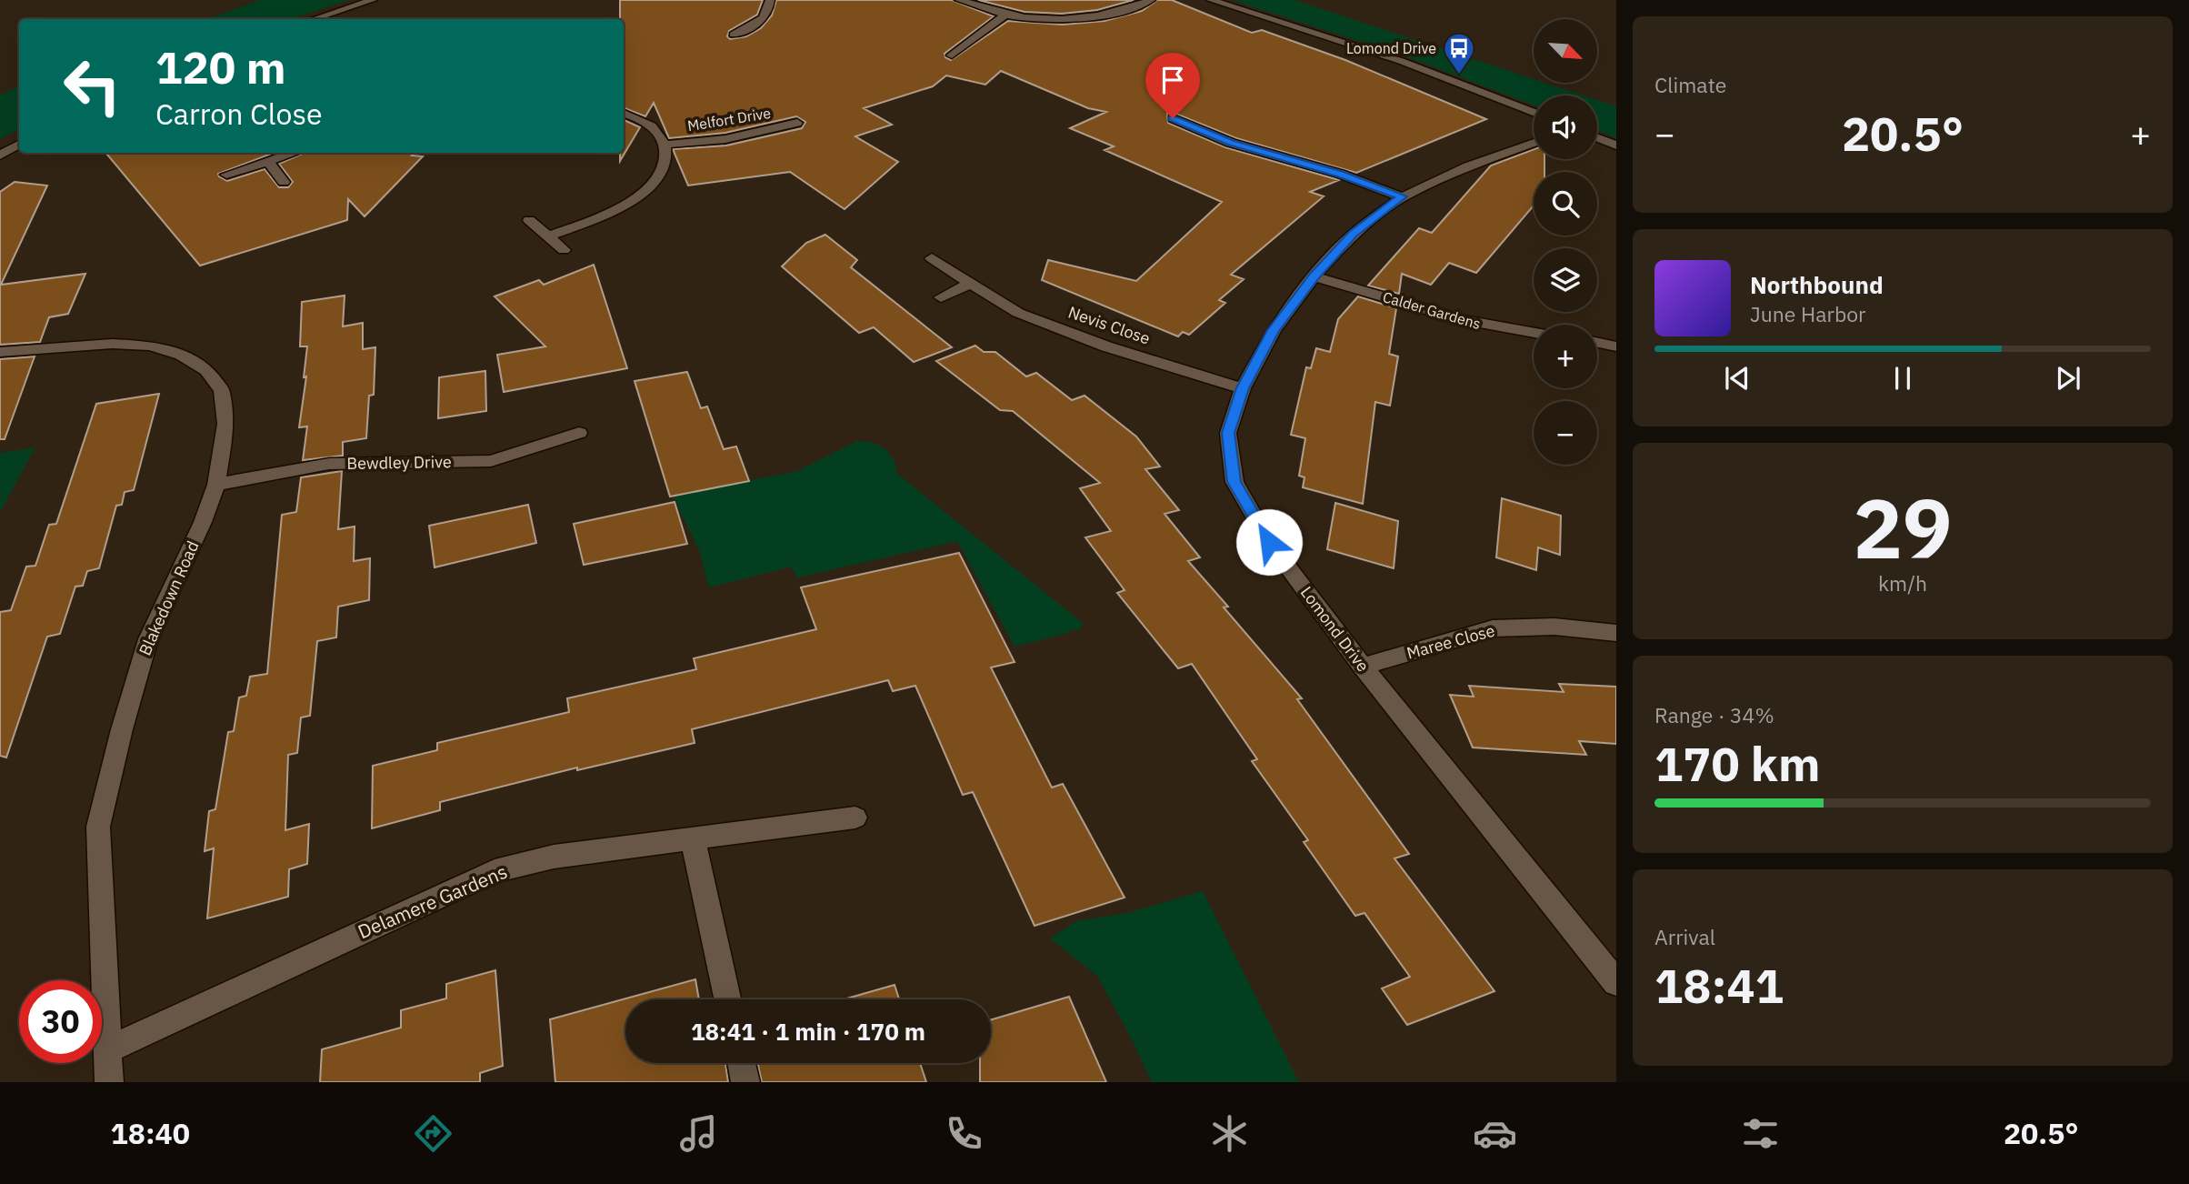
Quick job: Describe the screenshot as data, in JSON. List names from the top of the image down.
{
  "streets": {
    "street": [
      "Melfort Drive",
      "Calder Gardens",
      "Nevis Close",
      "Bewdley Drive",
      "Blakedown Road",
      "Lomond Drive",
      "Maree Close",
      "Delamere Gardens"
    ]
  },
  "crossings": [
    ["Calder Gardens", "Lomond Drive"],
    ["Nevis Close", "Lomond Drive"],
    ["Bewdley Drive", "Blakedown Road"],
    ["Blakedown Road", "Delamere Gardens"],
    ["Lomond Drive", "Maree Close"]
  ],
  "places": {
    "bus stop": ["Lomond Drive"]
  },
  "north": "bottom right",
  "page": {
    "tile": [
      "Climate",
      ["29", "km/h"],
      ["Range · 34%", "170 km"],
      ["Arrival", "18:41"]
    ],
    "map_buttons": ["+", "−"],
    "turn": ["120 m", "Carron Close"],
    "heat": ["−", "20.5°", "+"],
    "song": ["Northbound", "June Harbor"],
    "limit": "30",
    "trip": "18:41 · 1 min · 170 m",
    "tabs": ["18:40", "20.5°"]
  }
}
